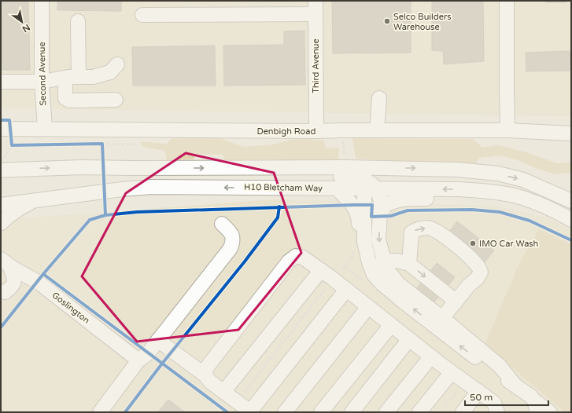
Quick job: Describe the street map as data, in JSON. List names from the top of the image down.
{
  "streets": {
    "street": [
      "Third Avenue",
      "Second Avenue",
      "Denbigh Road",
      "H10 Bletcham Way",
      "Goslington"
    ]
  },
  "crossings": [
    ["Third Avenue", "Denbigh Road"],
    ["Second Avenue", "Denbigh Road"]
  ],
  "places": ["Selco Builders Warehouse", "IMO Car Wash"],
  "scale_bar": "50 m",
  "north": "bottom right"
}
